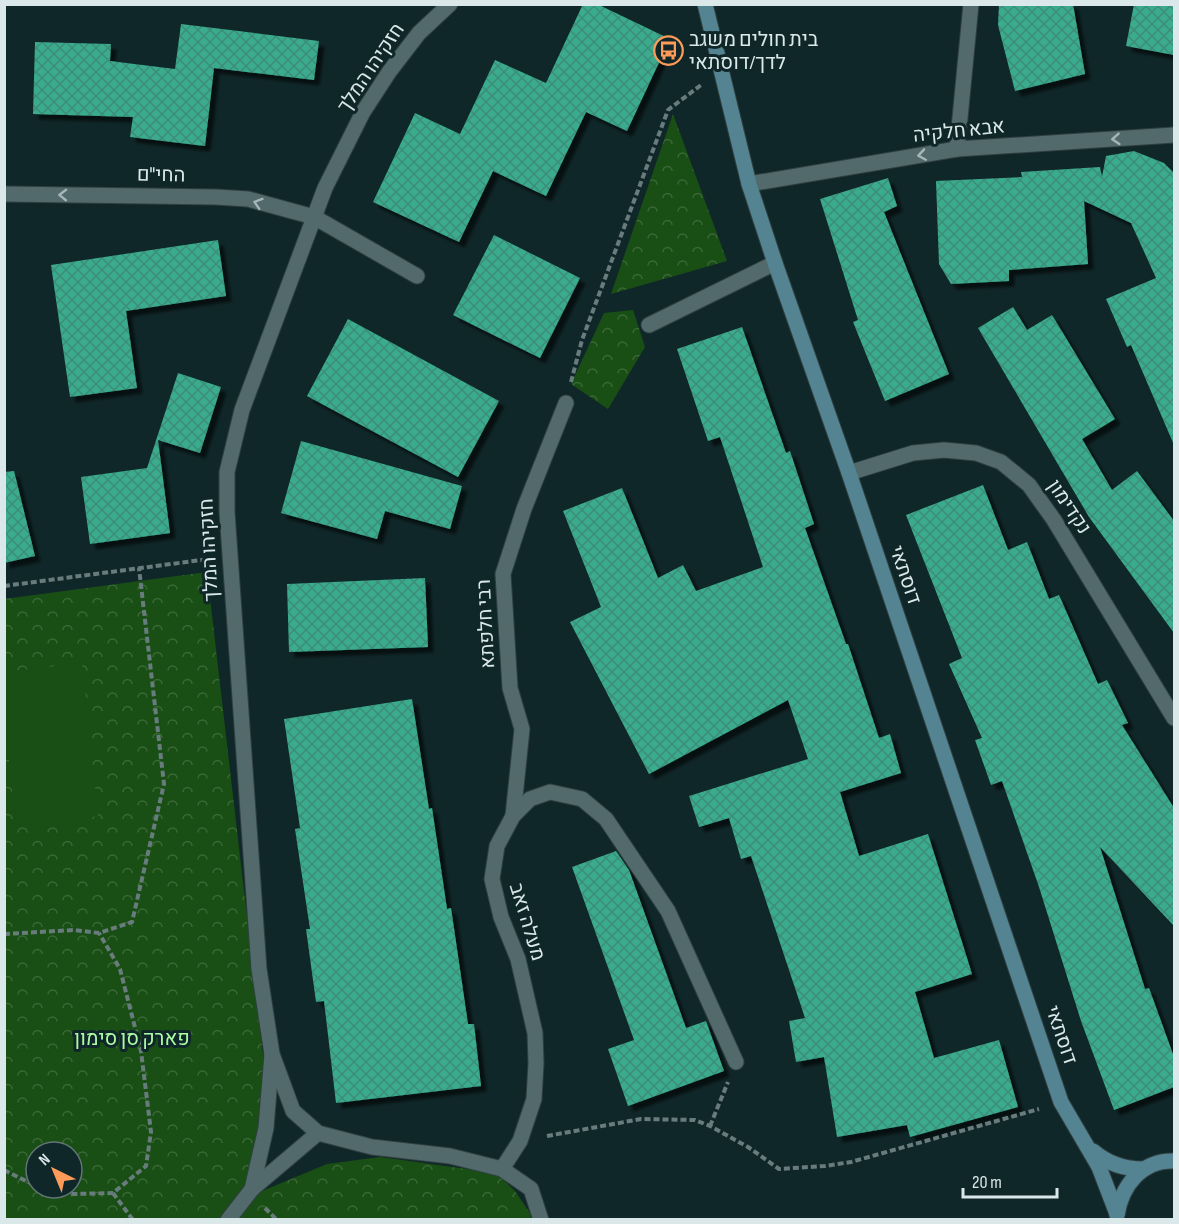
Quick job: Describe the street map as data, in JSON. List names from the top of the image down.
{
  "streets": {
    "street": [
      "חזקיהו המלך",
      "אבא חלקיה",
      "החי\"ם",
      "נקדימון",
      "דוסתאי",
      "רבי חלפתא",
      "מעלה זאב"
    ]
  },
  "crossings": [
    ["חזקיהו המלך", "החי\"ם"],
    ["אבא חלקיה", "דוסתאי"],
    ["נקדימון", "דוסתאי"],
    ["רבי חלפתא", "מעלה זאב"]
  ],
  "one_way": ["אבא חלקיה", "החי\"ם"],
  "parks": ["פארק סן סימון"],
  "places": {
    "bus stop": ["בית חולים משגב לדך/דוסתאי"]
  },
  "scale_bar": "20 m",
  "north": "top left"
}
